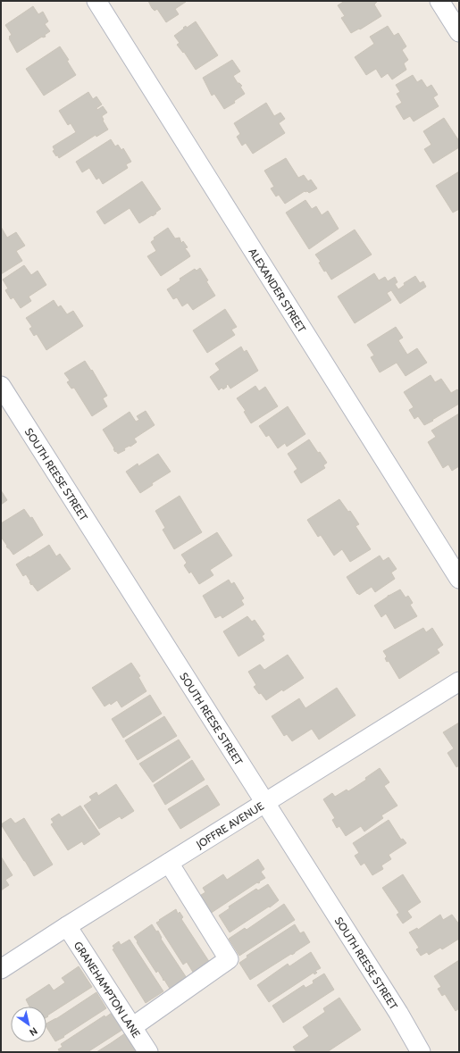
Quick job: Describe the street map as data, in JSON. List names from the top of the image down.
{
  "streets": {
    "street": [
      "ALEXANDER STREET",
      "SOUTH REESE STREET",
      "JOFFRE AVENUE",
      "GRANEHAMPTON LANE"
    ]
  },
  "crossings": [
    ["SOUTH REESE STREET", "JOFFRE AVENUE"],
    ["JOFFRE AVENUE", "GRANEHAMPTON LANE"]
  ],
  "north": "bottom right"
}
